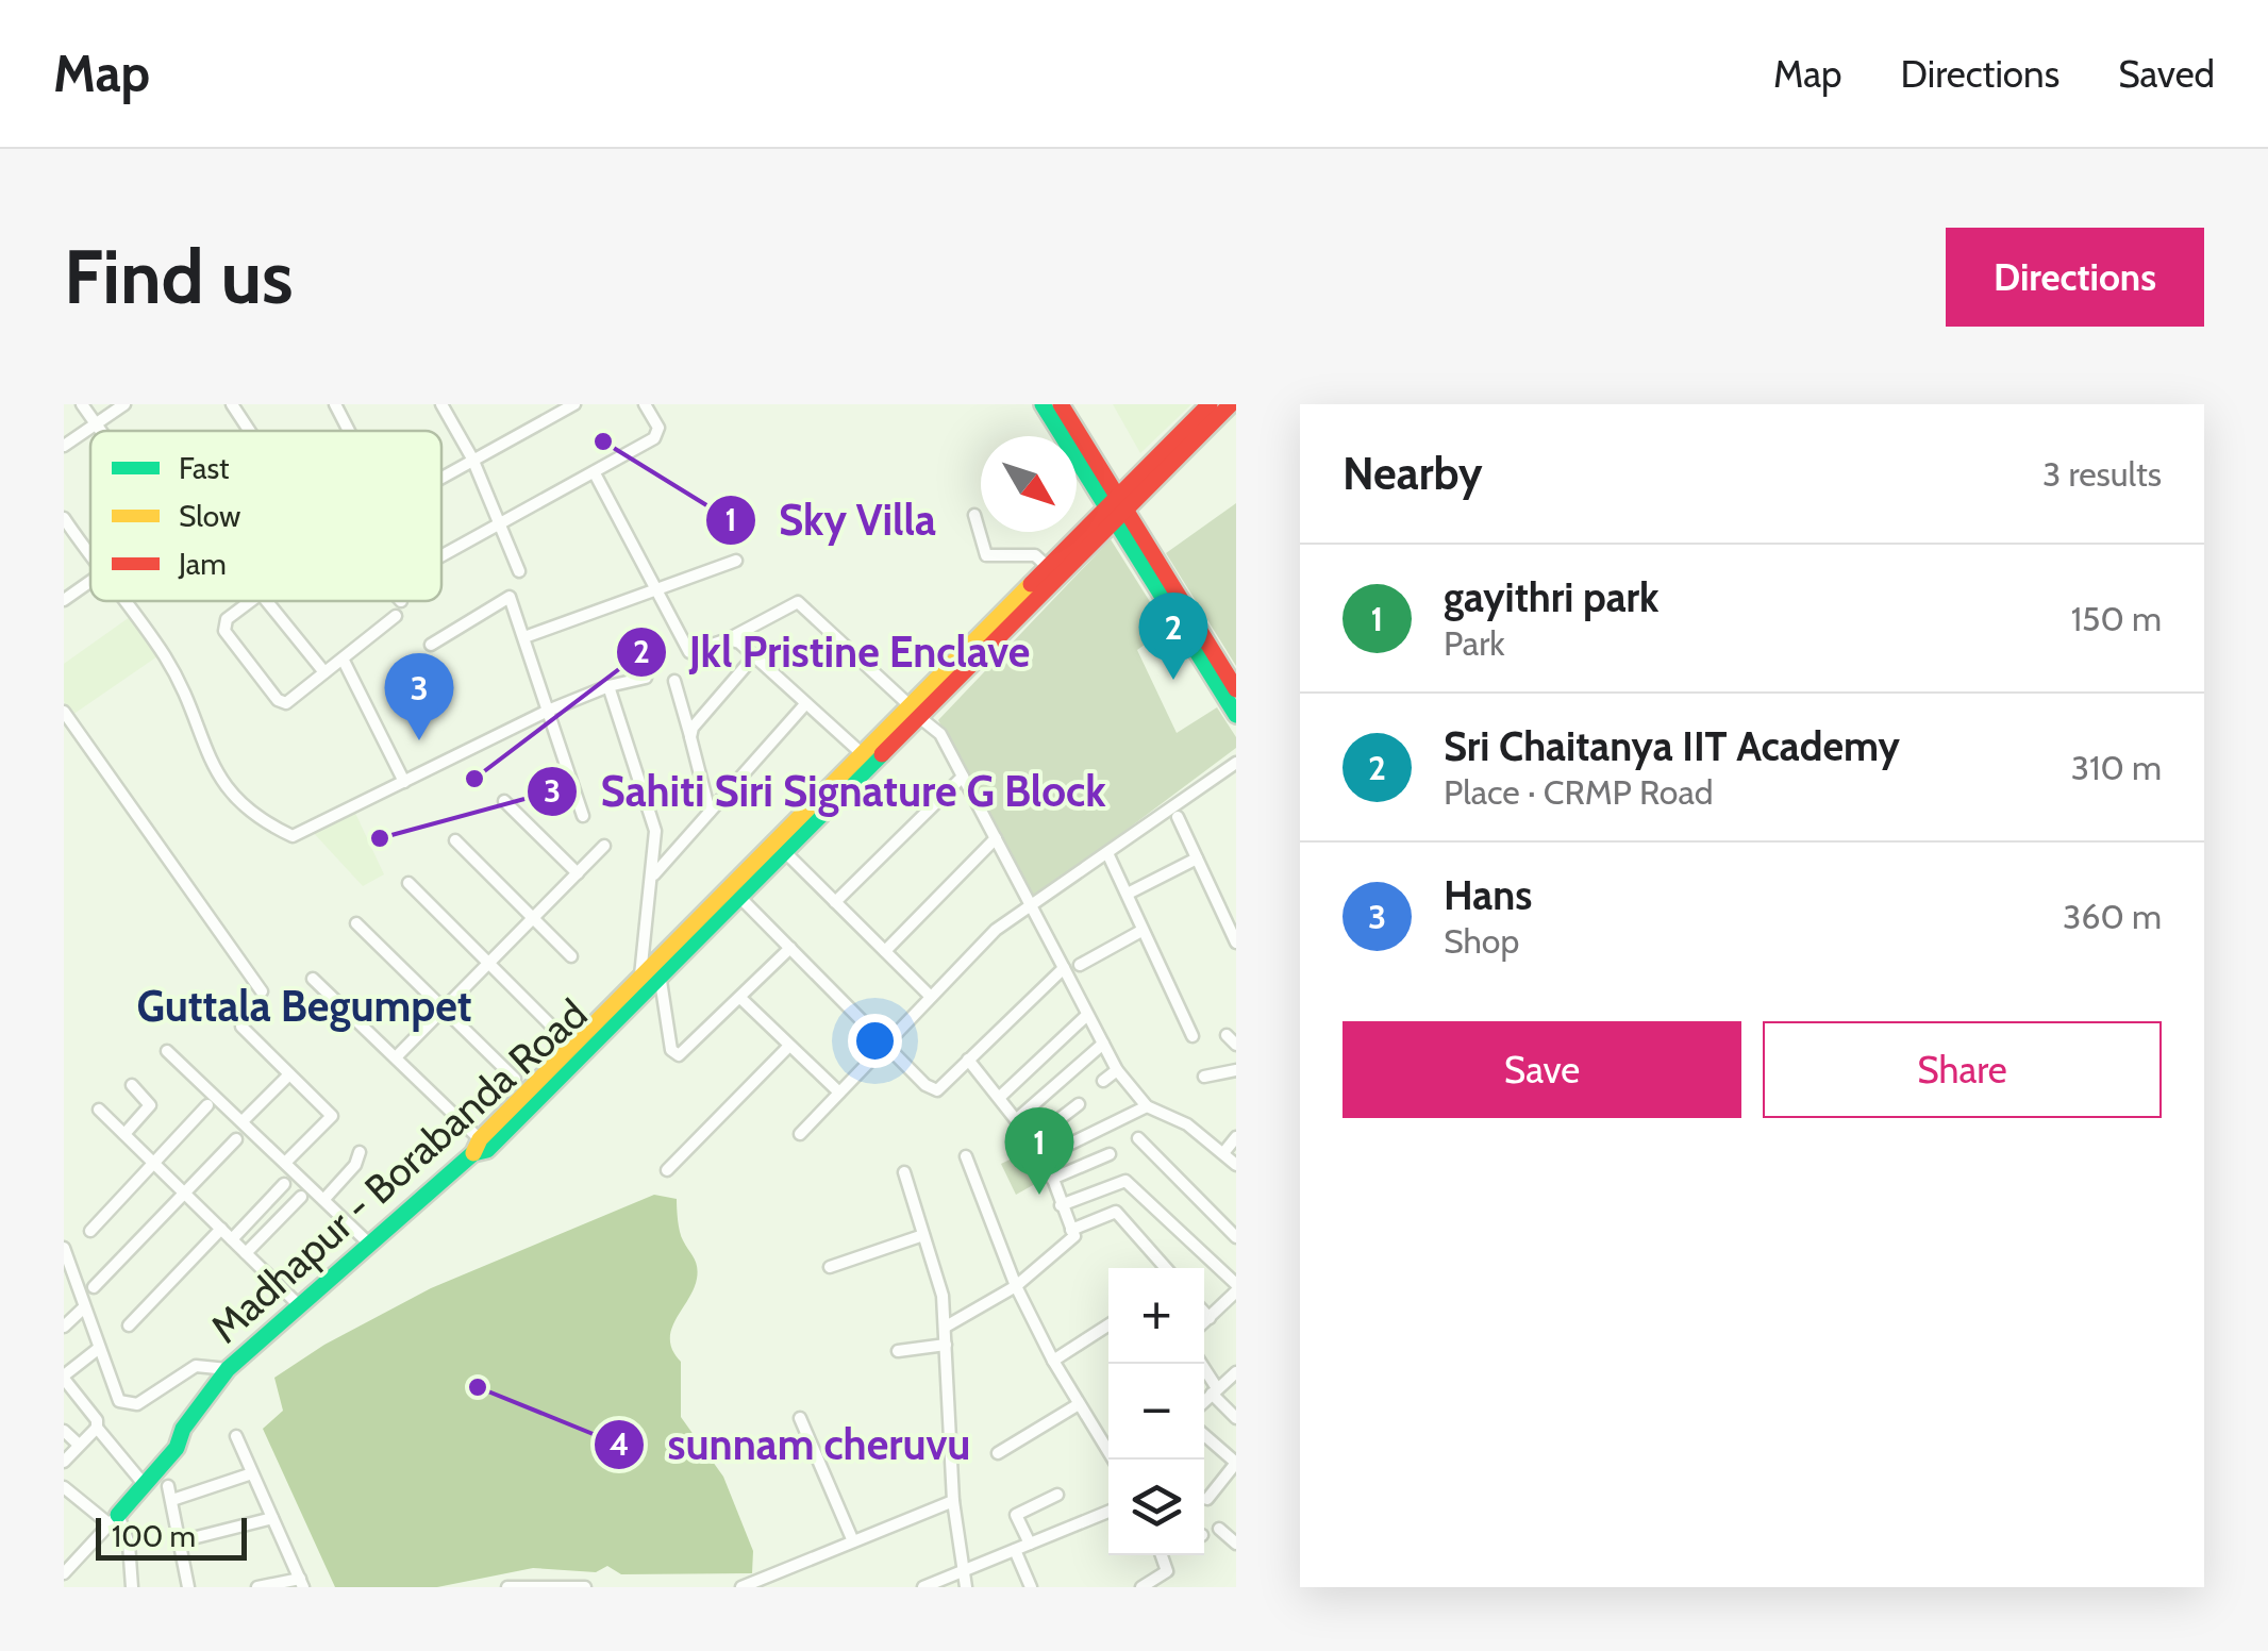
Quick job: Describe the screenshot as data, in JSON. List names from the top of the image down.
{
  "streets": {
    "street": ["Madhapur - Borabanda Road"]
  },
  "districts": ["Guttala Begumpet"],
  "places": [
    "Sky Villa",
    "Jkl Pristine Enclave",
    "Sahiti Siri Signature G Block",
    "sunnam cheruvu"
  ],
  "legend": ["Fast", "Slow", "Jam"],
  "scale_bar": "100 m",
  "north": "bottom right",
  "page": {
    "header": "Map",
    "nav": ["Map", "Directions", "Saved"],
    "buttons": [
      "Directions",
      ["Save", "Share"]
    ],
    "title": "Find us",
    "heading": ["Nearby", "3 results"],
    "list": [
      {
        "mark": "1",
        "name": "gayithri park",
        "note": "Park",
        "value": "150 m"
      },
      {
        "mark": "2",
        "name": "Sri Chaitanya IIT Academy",
        "note": "Place · CRMP Road",
        "value": "310 m"
      },
      {
        "mark": "3",
        "name": "Hans",
        "note": "Shop",
        "value": "360 m"
      }
    ],
    "pins": ["2", "3", "1"],
    "map_buttons": ["+", "−"],
    "scale": "100 m"
  }
}
